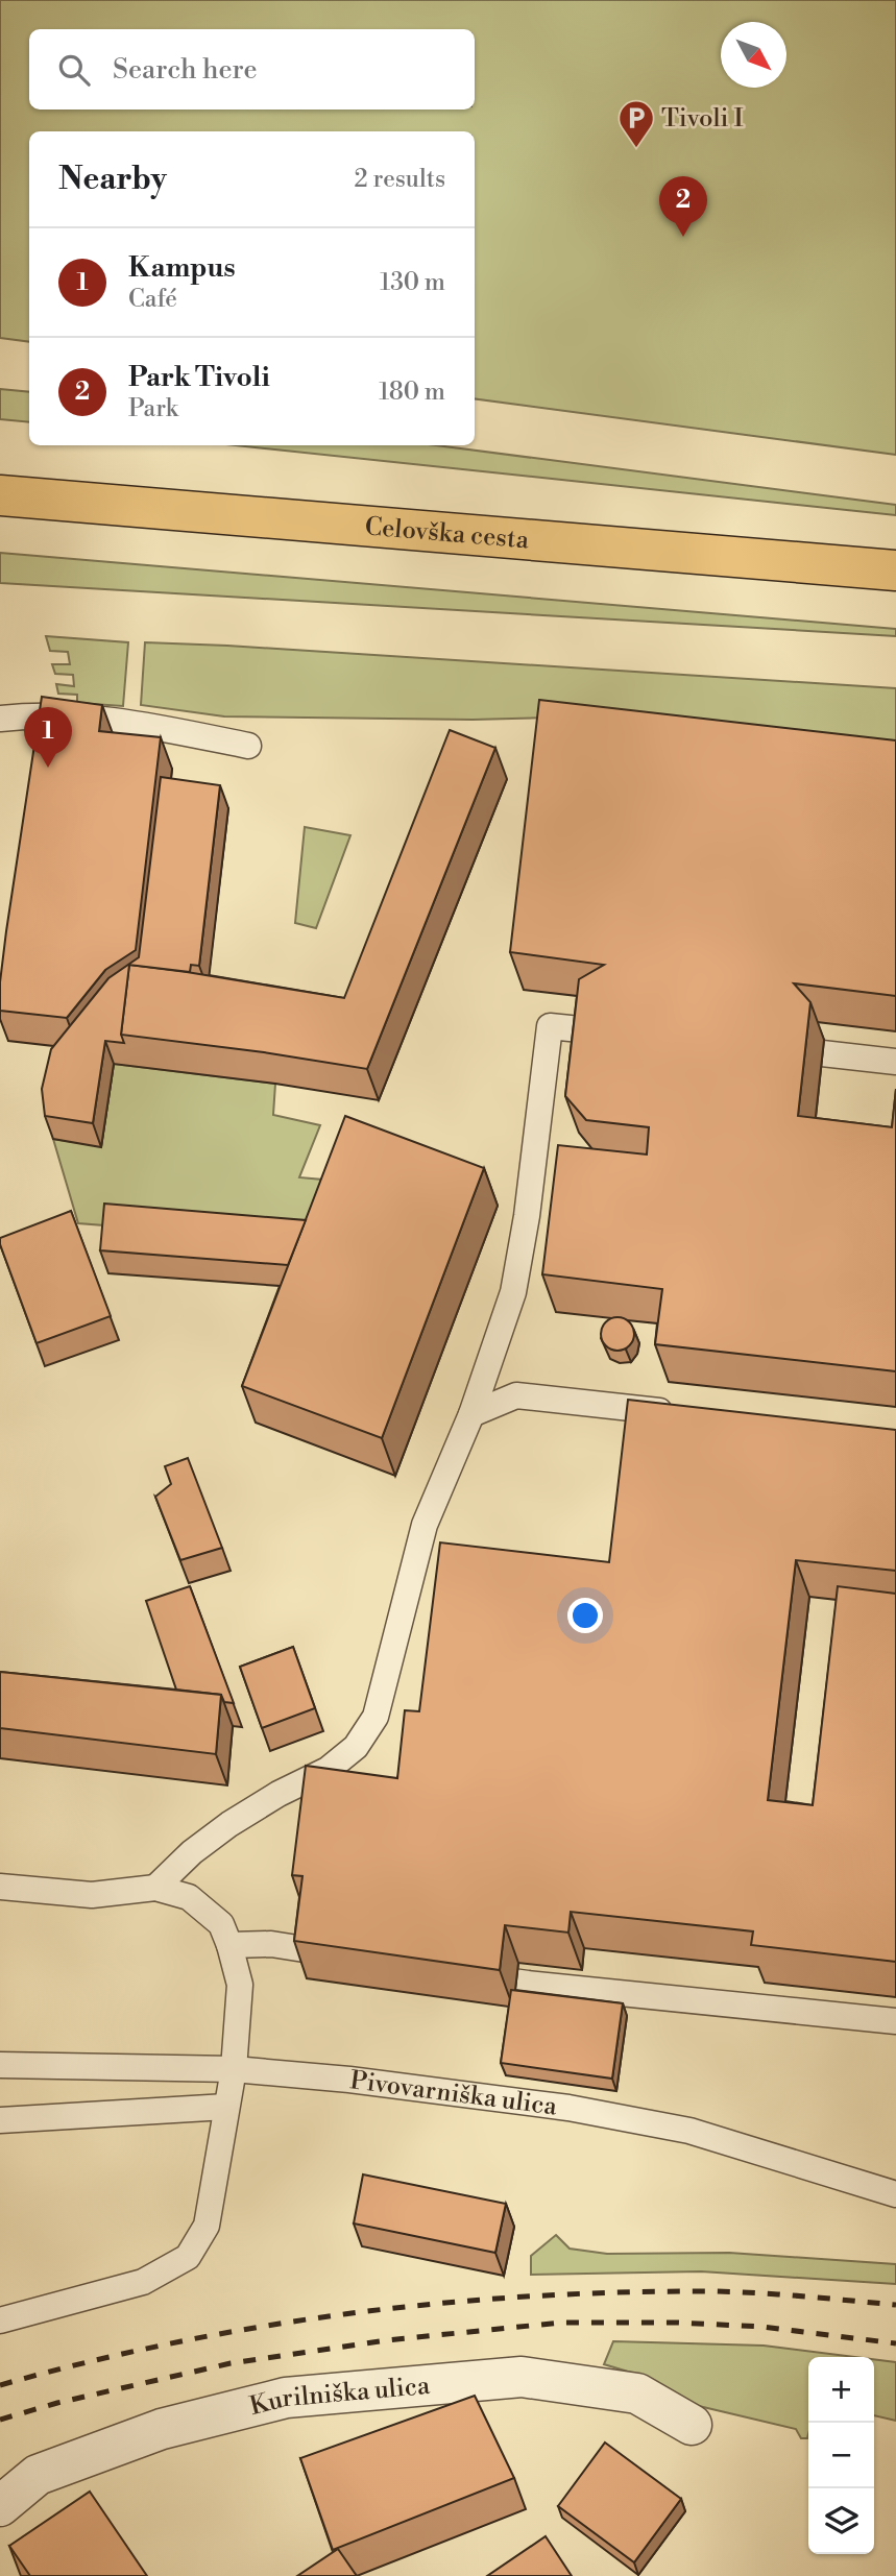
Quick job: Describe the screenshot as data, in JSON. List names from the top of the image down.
{
  "streets": {
    "main road": ["Celovška cesta"],
    "street": ["Kurilniška ulica"],
    "lane": ["Pivovarniška ulica"]
  },
  "places": {
    "parking": ["Tivoli I"]
  },
  "north": "bottom right",
  "page": {
    "search": "Search here",
    "heading": ["Nearby", "2 results"],
    "pins": ["2", "1"],
    "list": [
      {
        "mark": "1",
        "name": "Kampus",
        "note": "Café",
        "value": "130 m"
      },
      {
        "mark": "2",
        "name": "Park Tivoli",
        "note": "Park",
        "value": "180 m"
      }
    ],
    "map_buttons": ["+", "−"]
  }
}
